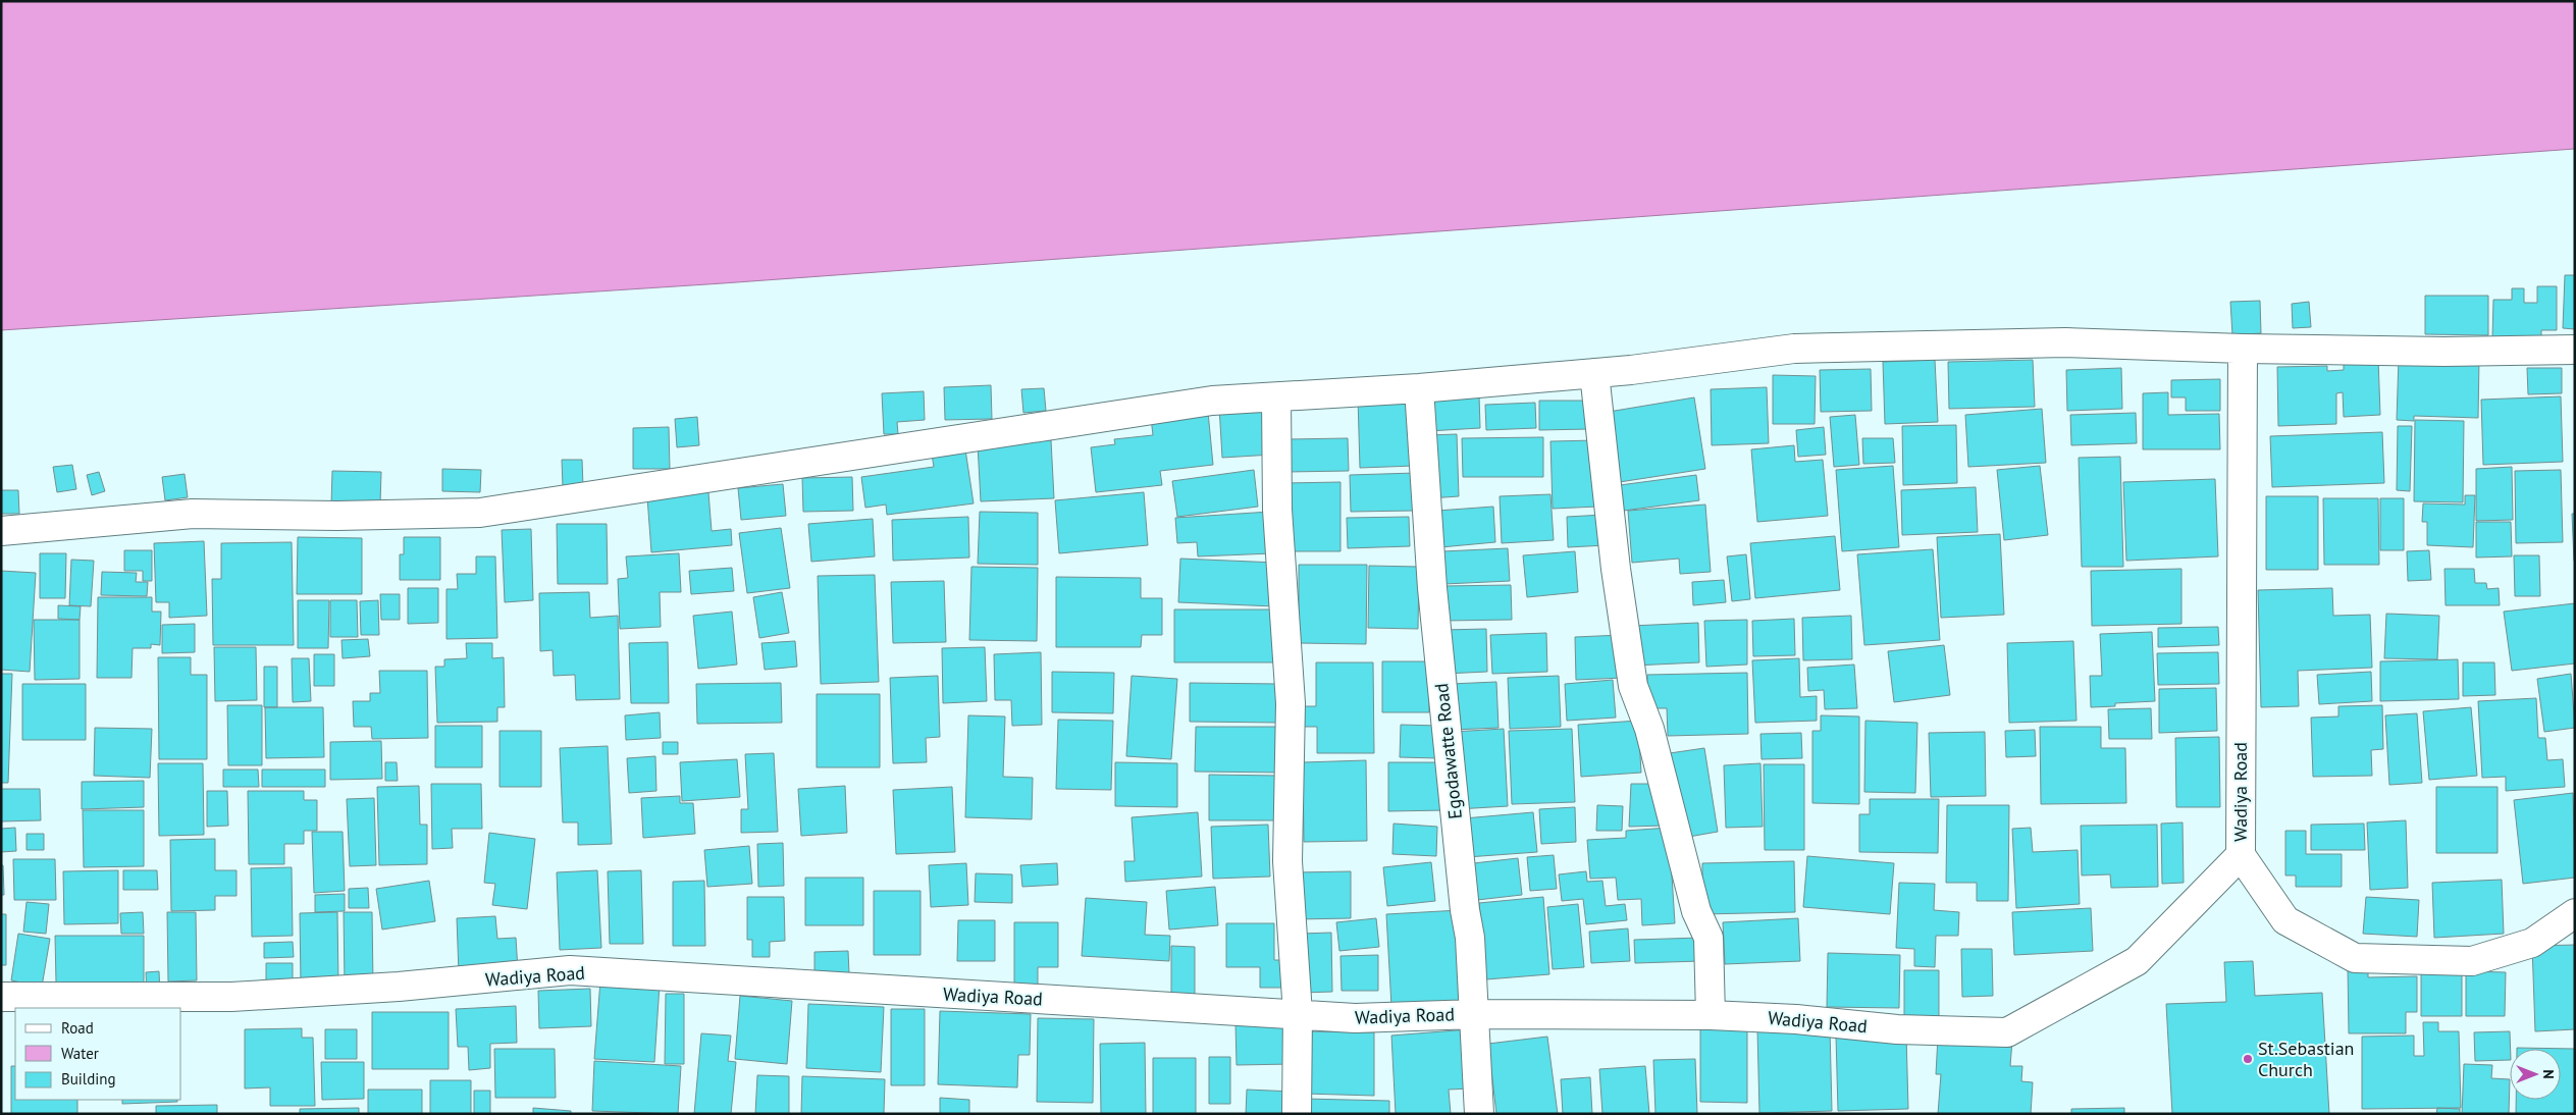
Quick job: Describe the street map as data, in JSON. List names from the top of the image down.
{
  "streets": {
    "street": ["Egodawatte Road", "Wadiya Road"]
  },
  "crossings": [
    ["Egodawatte Road", "Wadiya Road"]
  ],
  "places": ["St.Sebastian Church"],
  "legend": ["Road", "Water", "Building"],
  "north": "right"
}
